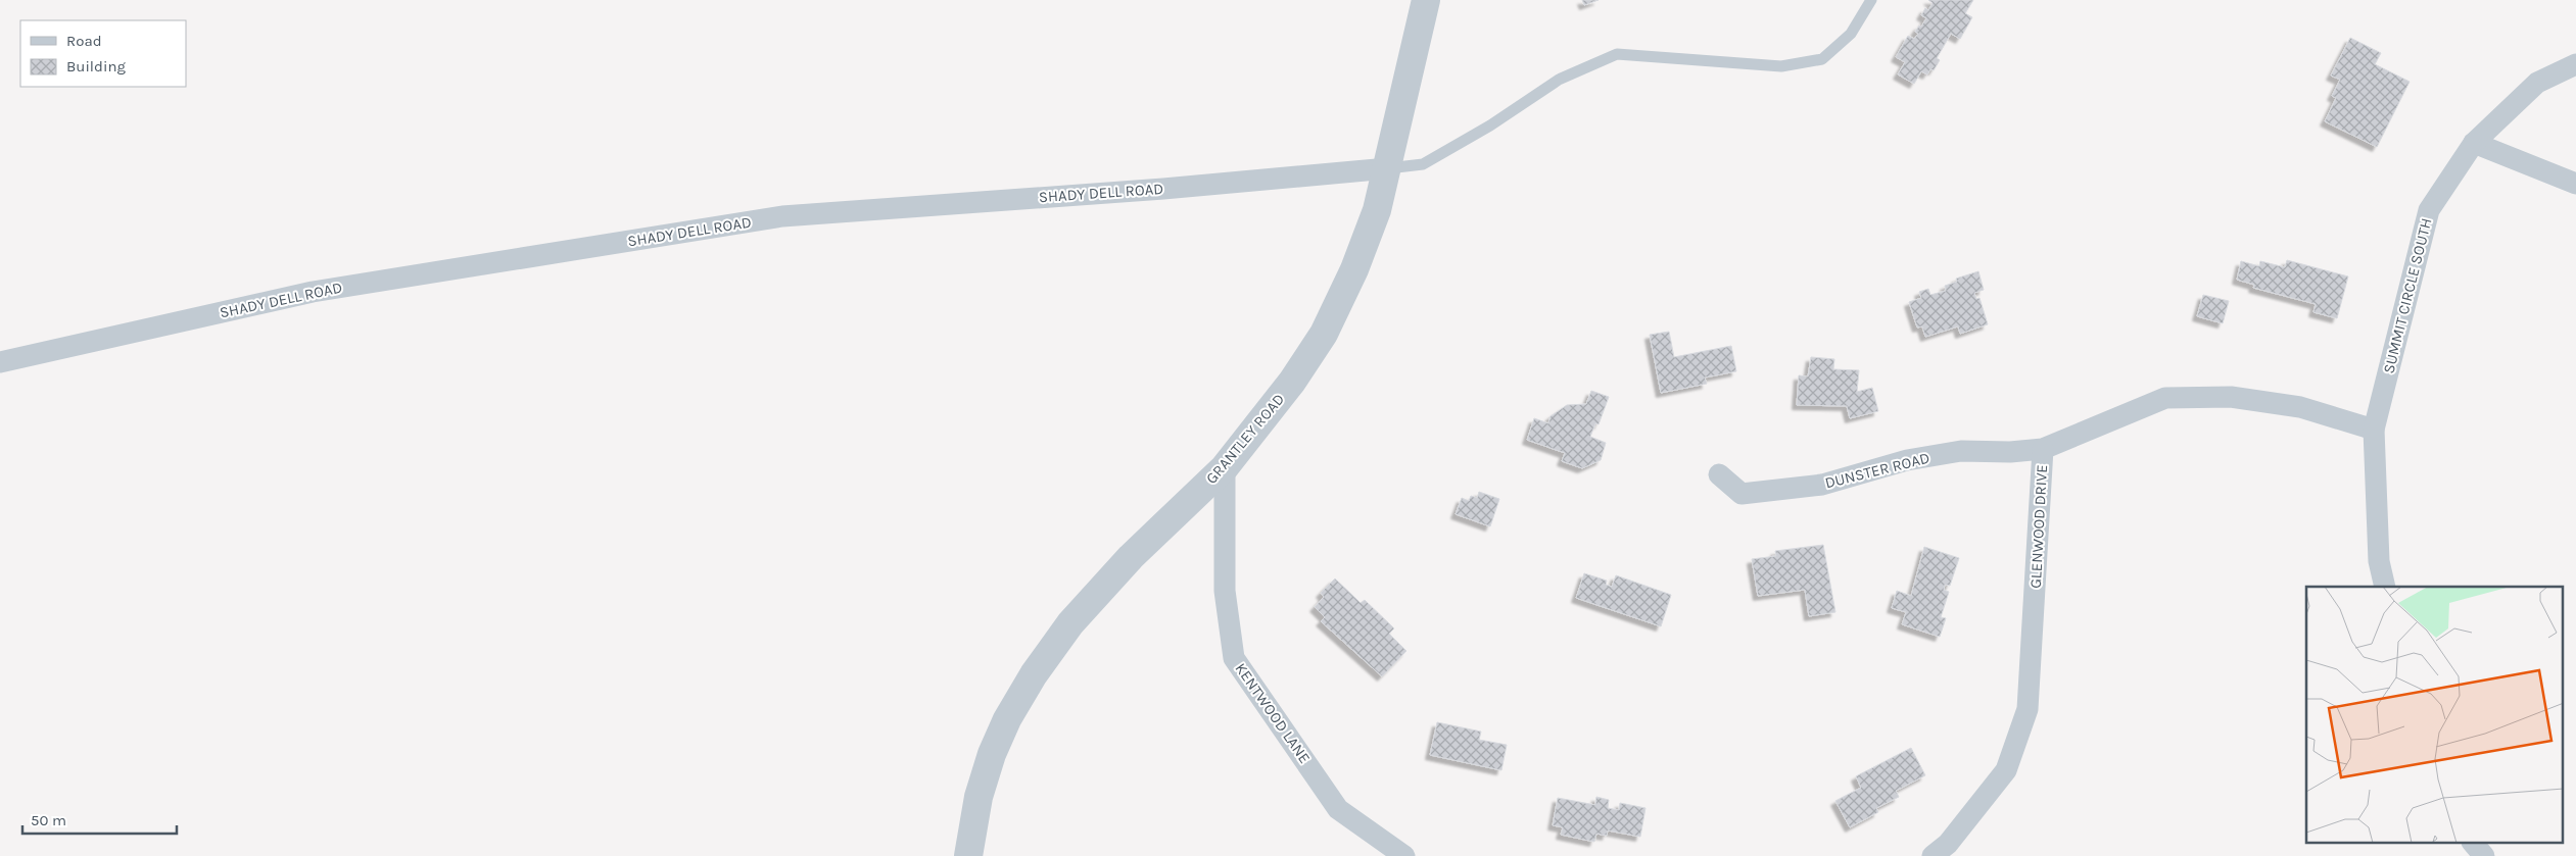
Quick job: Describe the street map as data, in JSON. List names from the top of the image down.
{
  "streets": {
    "street": [
      "SHADY DELL ROAD",
      "SUMMIT CIRCLE SOUTH",
      "GRANTLEY ROAD",
      "DUNSTER ROAD",
      "GLENWOOD DRIVE",
      "KENTWOOD LANE"
    ]
  },
  "crossings": [
    ["SHADY DELL ROAD", "GRANTLEY ROAD"],
    ["SUMMIT CIRCLE SOUTH", "GLENWOOD DRIVE"],
    ["GRANTLEY ROAD", "KENTWOOD LANE"],
    ["DUNSTER ROAD", "GLENWOOD DRIVE"]
  ],
  "legend": ["Road", "Building"],
  "scale_bar": "50 m"
}
